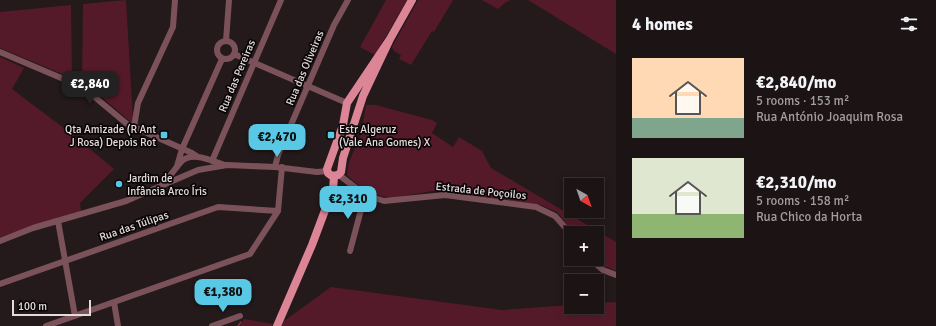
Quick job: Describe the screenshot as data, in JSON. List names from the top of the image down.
{
  "streets": {
    "street": [
      "Rua das Oliveiras",
      "Rua das Pereiras",
      "Estrada de Poçoilos",
      "Rua das Túlipas"
    ]
  },
  "crossings": [
    ["Rua das Oliveiras", "Rua das Túlipas"]
  ],
  "places": {
    "transit": ["Qta Amizade (R Ant J Rosa) Depois Rot", "Estr Algeruz (Vale Ana Gomes) X"],
    "other": ["Jardim de Infância Arco Íris"]
  },
  "scale_bar": "100 m",
  "north": "bottom right",
  "page": {
    "heading": "4 homes",
    "list": [
      {
        "name": "€2,840/mo",
        "note": "5 rooms · 153 m² · Rua António Joaquim Rosa"
      },
      {
        "name": "€2,310/mo",
        "note": "5 rooms · 158 m² · Rua Chico da Horta"
      }
    ],
    "price": [
      "€2,840",
      "€2,470",
      "€2,310",
      "€1,380"
    ],
    "map_buttons": ["+", "−"],
    "scale": "100 m"
  }
}
